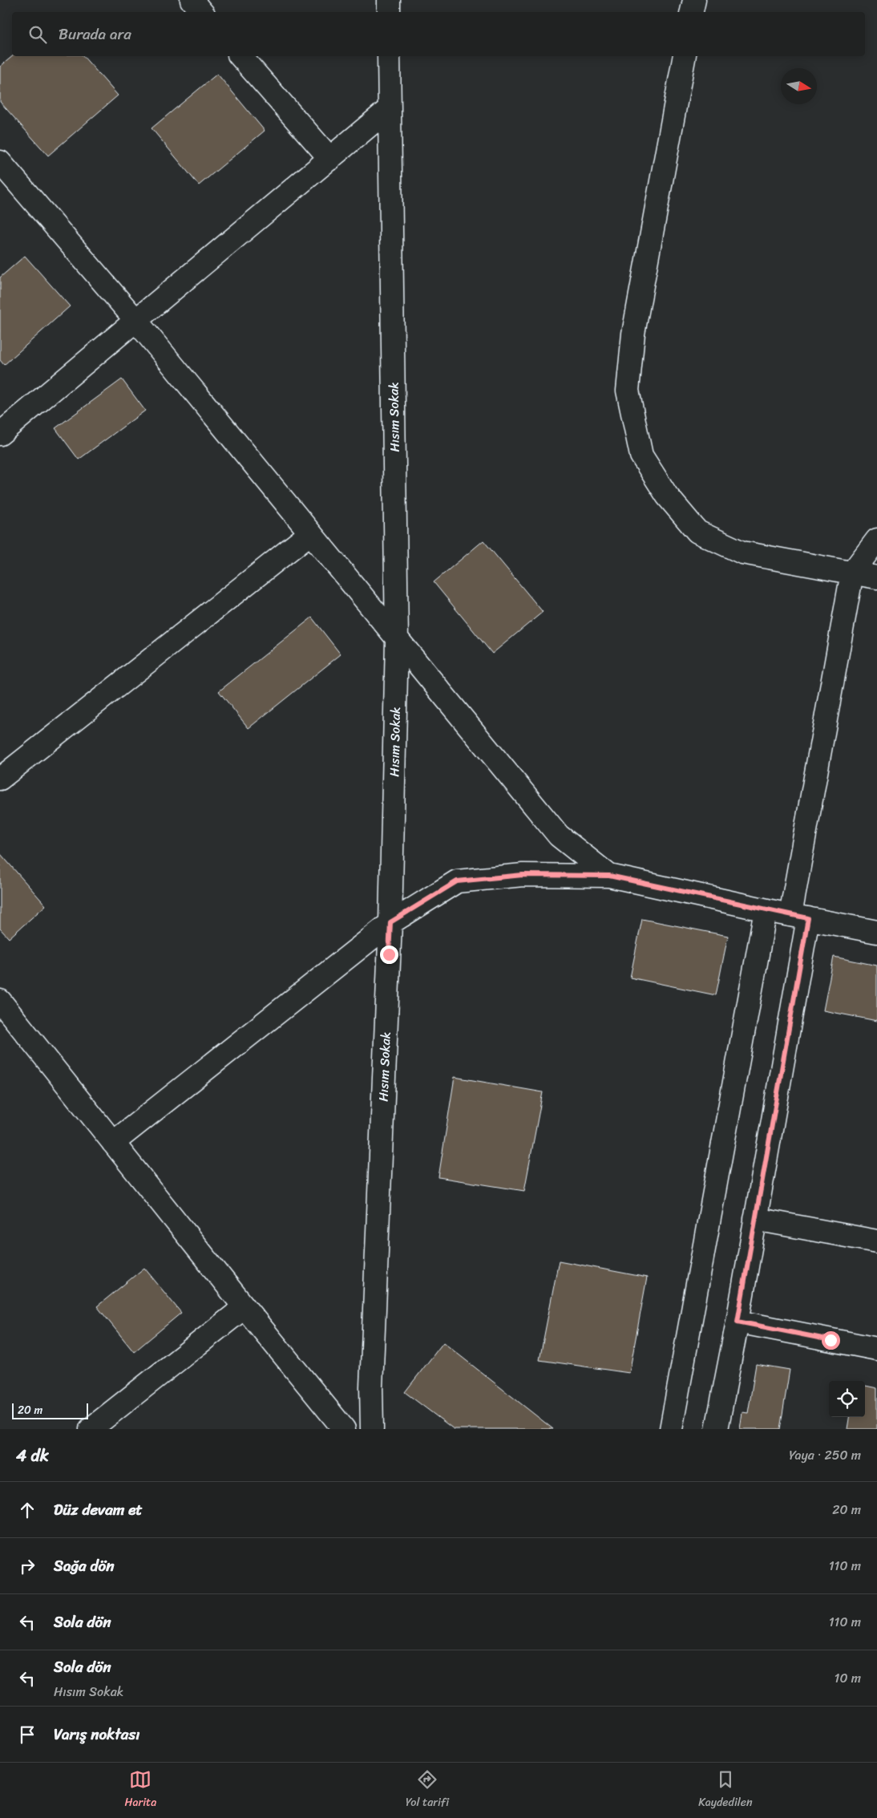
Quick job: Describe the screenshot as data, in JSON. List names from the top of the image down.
{
  "streets": {
    "street": ["Hısım Sokak"]
  },
  "scale_bar": "20 m",
  "north": "right",
  "page": {
    "search": "Burada ara",
    "scale": "20 m",
    "heading": ["4 dk", "Yaya · 250 m"],
    "list": [
      ["Düz devam et", "20 m"],
      ["Sağa dön", "110 m"],
      ["Sola dön", "110 m"],
      ["Sola dön", "Hısım Sokak", "10 m"],
      "Varış noktası"
    ],
    "nav": ["Harita", "Yol tarifi", "Kaydedilen"]
  }
}
